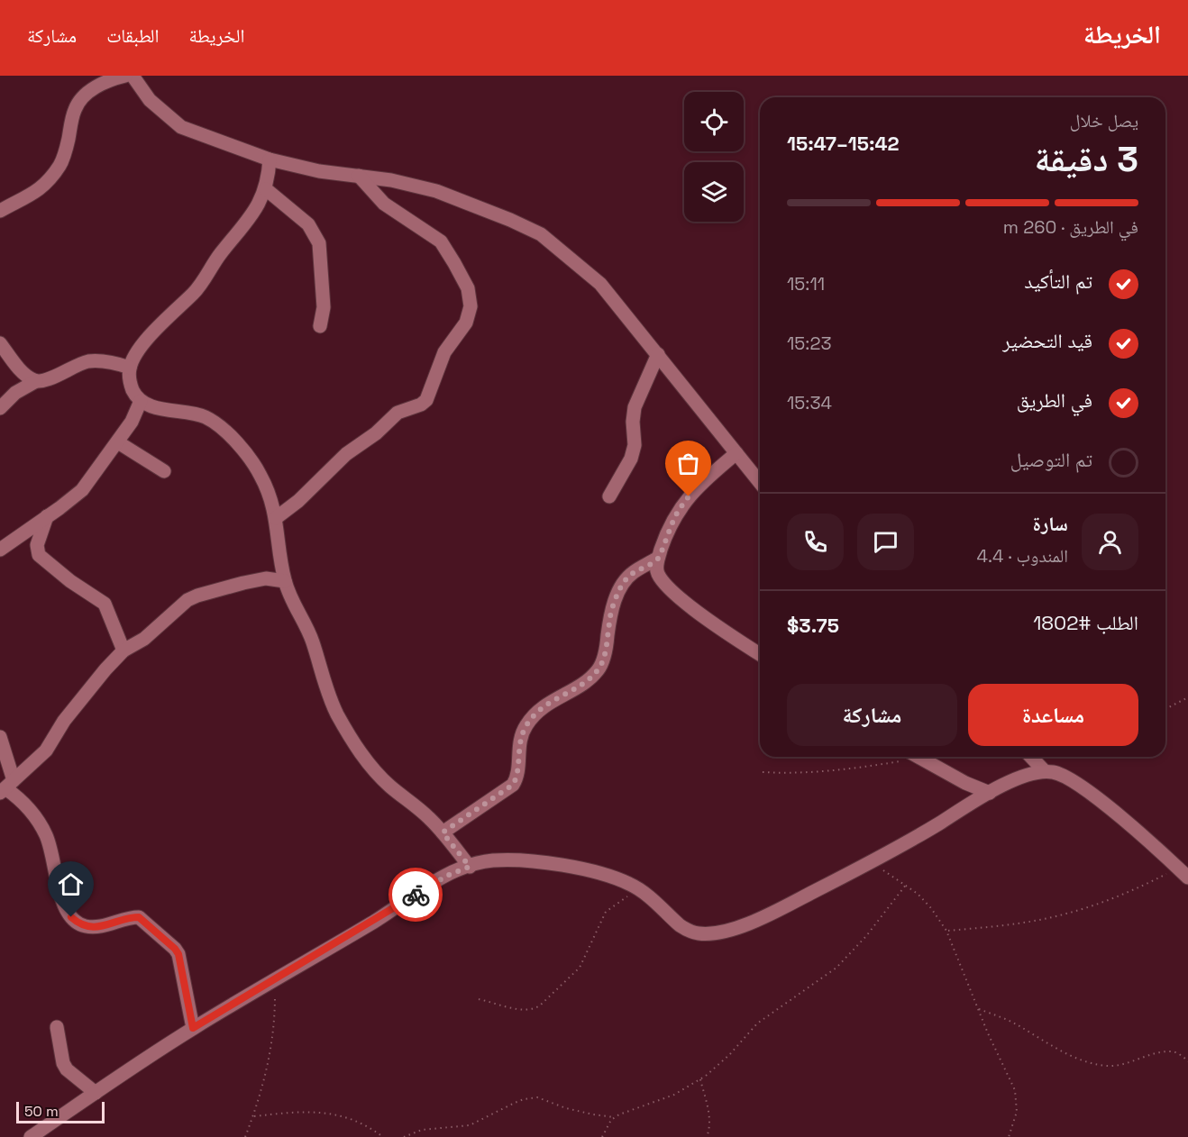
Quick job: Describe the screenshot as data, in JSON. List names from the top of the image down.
{
  "scale_bar": "50 m",
  "page": {
    "header": "الخريطة",
    "nav": ["الخريطة", "الطبقات", "مشاركة"],
    "heading": ["3 دقيقة", "يصل خلال", "15:42–15:47"],
    "panel": [
      "سارة",
      "المندوب · 4.4",
      "الطلب #1802",
      "$3.75"
    ],
    "bar": "في الطريق · 260 m",
    "list": [
      ["تم التأكيد", "15:11"],
      ["قيد التحضير", "15:23"],
      ["في الطريق", "15:34"],
      "تم التوصيل"
    ],
    "buttons": ["مساعدة", "مشاركة"],
    "scale": "50 m"
  }
}
